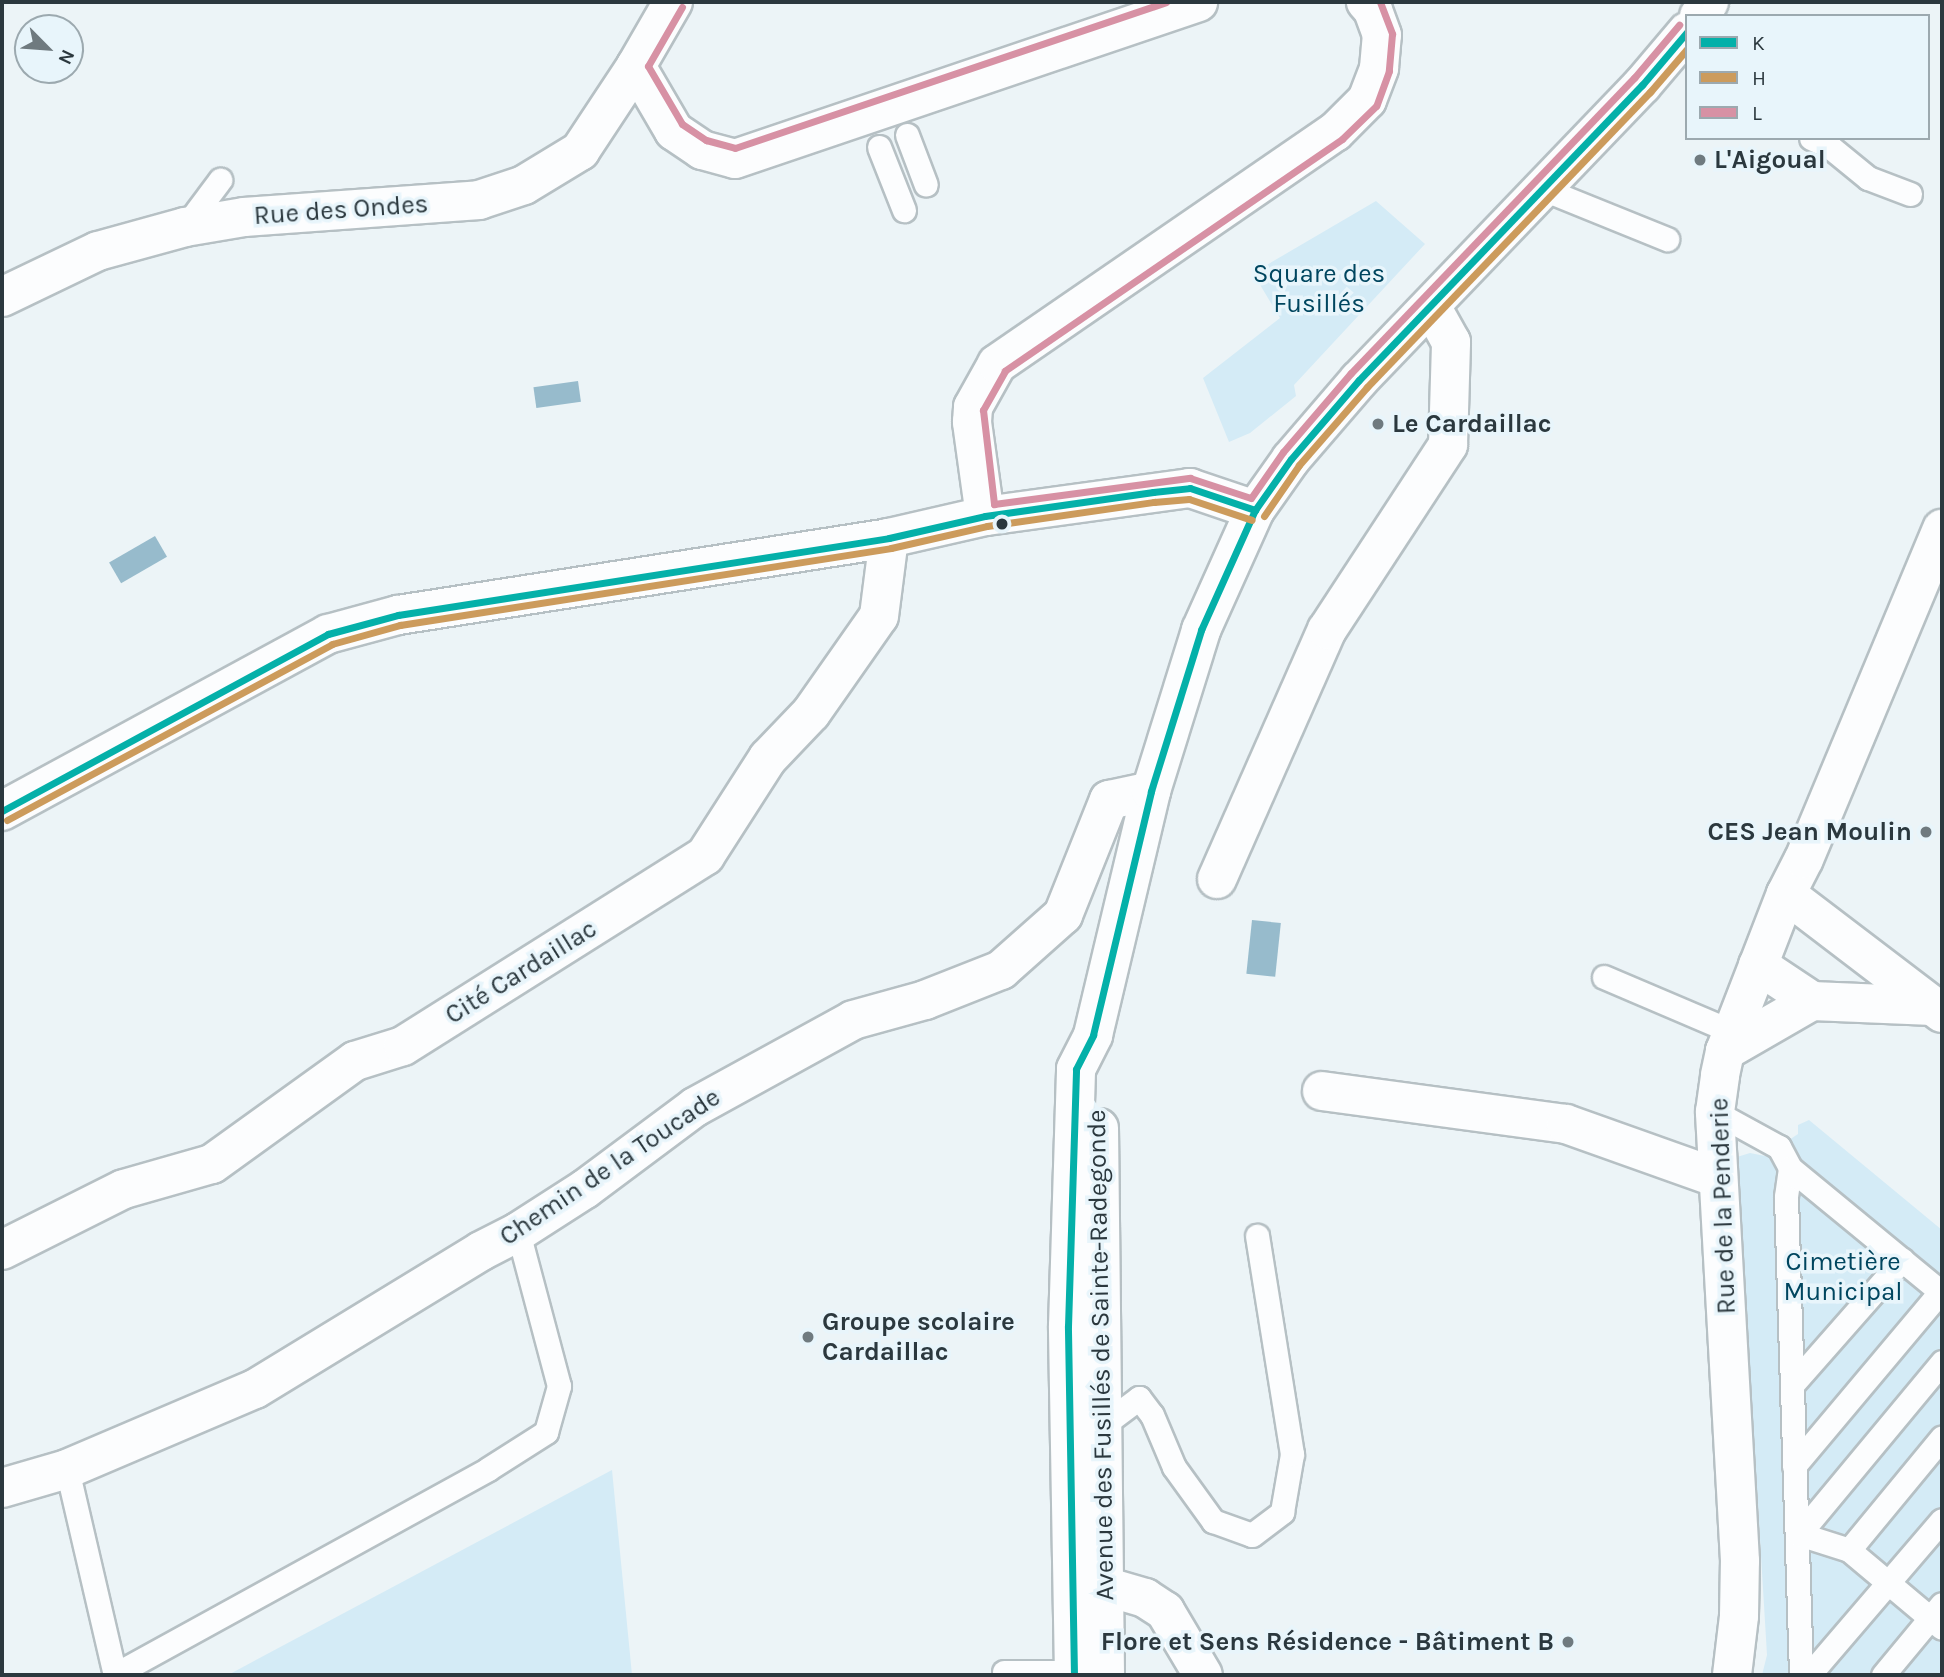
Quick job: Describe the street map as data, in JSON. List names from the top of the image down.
{
  "streets": {
    "street": [
      "Rue des Ondes",
      "Cité Cardaillac",
      "Chemin de la Toucade",
      "Rue de la Penderie",
      "Avenue des Fusillés de Sainte-Radegonde"
    ]
  },
  "crossings": [
    ["Chemin de la Toucade", "Avenue des Fusillés de Sainte-Radegonde"]
  ],
  "parks": ["Square des Fusillés", "Cimetière Municipal"],
  "places": [
    "L'Aigoual",
    "Le Cardaillac",
    "CES Jean Moulin",
    "Groupe scolaire Cardaillac",
    "Flore et Sens Résidence - Bâtiment B"
  ],
  "lines": ["transit line L", "transit line K", "transit line H"],
  "legend": ["K", "H", "L"],
  "north": "bottom right"
}
